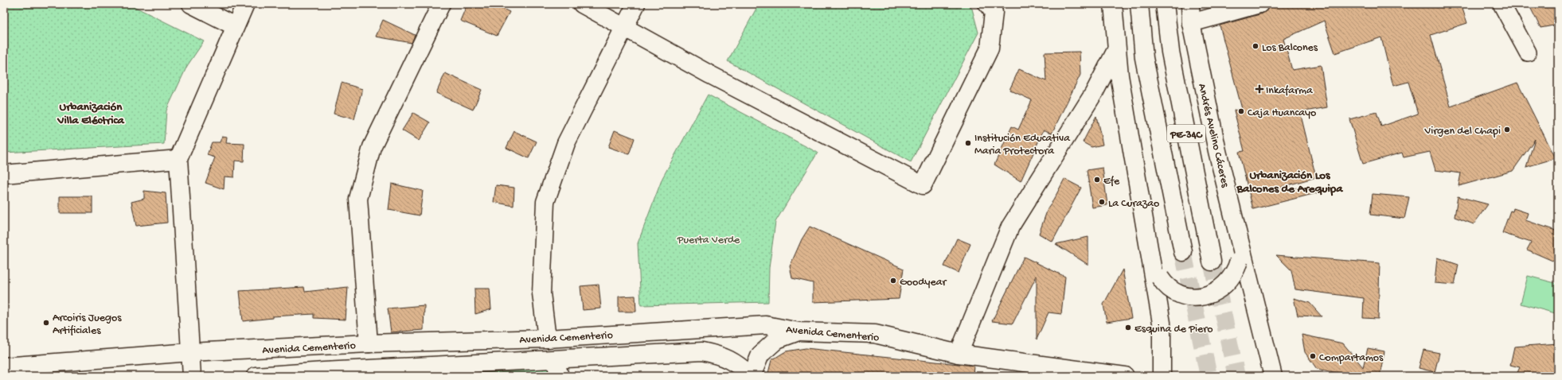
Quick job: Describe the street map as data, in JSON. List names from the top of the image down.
{
  "streets": {
    "main road": ["PE-34C", "Andrés Avelino Cáceres", "Avenida Cementerio"]
  },
  "districts": ["Urbanización Villa Eléctrica", "Urbanización Los Balcones de Arequipa"],
  "parks": ["Puerta Verde"],
  "places": {
    "other": [
      "Los Balcones",
      "Caja Huancayo",
      "Virgen del Chapi",
      "Institución Educativa Maria Protectora",
      "Efe",
      "La Curazao",
      "Goodyear",
      "Arcoiris Juegos Artificiales",
      "Esquina de Piero",
      "Compartamos"
    ],
    "health": ["Inkafarma"]
  }
}
